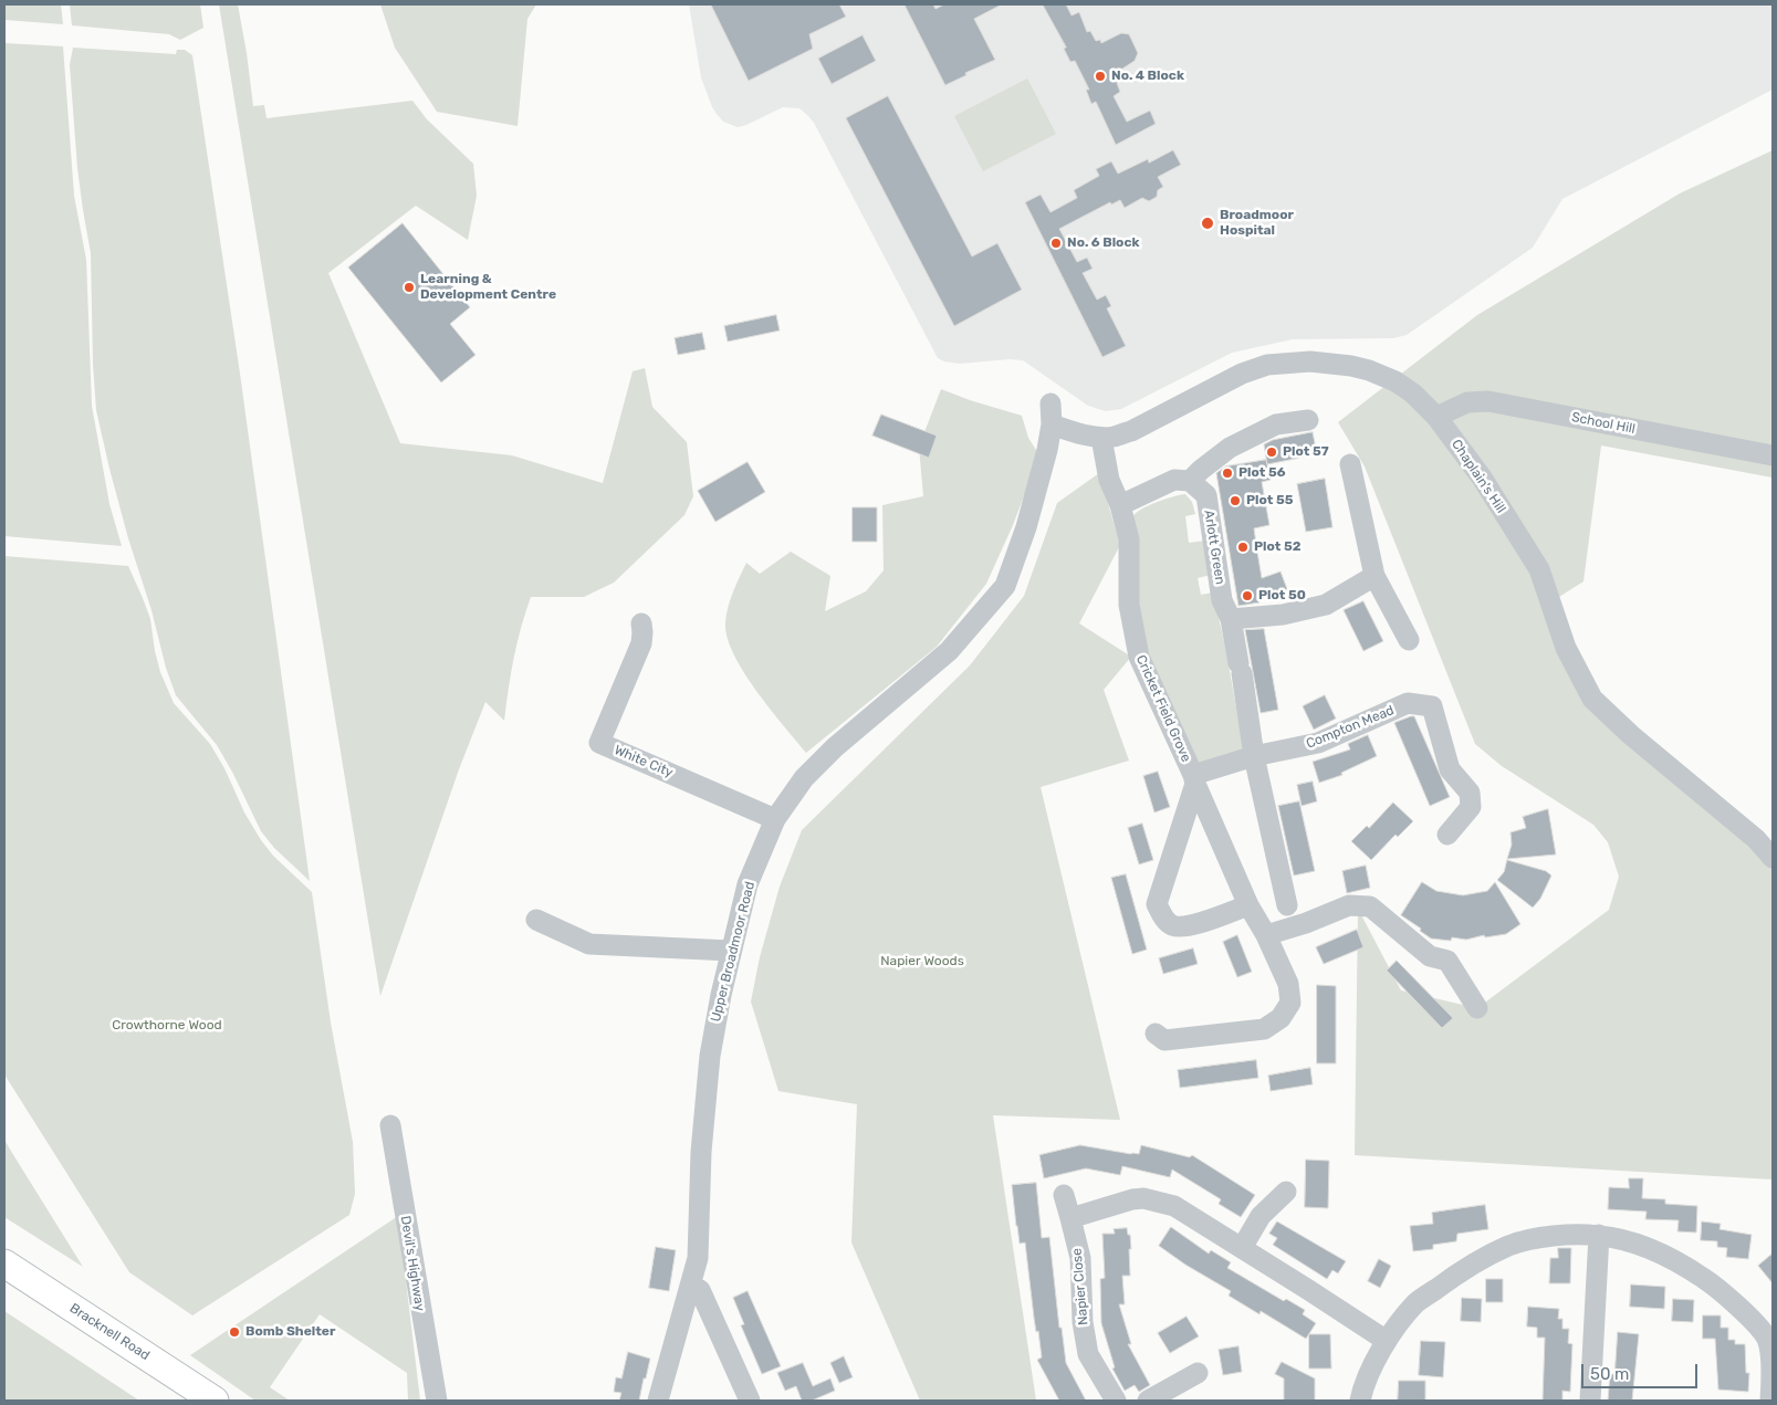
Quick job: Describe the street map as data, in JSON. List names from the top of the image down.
{
  "streets": {
    "main road": ["Bracknell Road"],
    "street": [
      "School Hill",
      "Chaplain's Hill",
      "Arlott Green",
      "Cricket Field Grove",
      "Compton Mead",
      "White City",
      "Upper Broadmoor Road",
      "Devil's Highway",
      "Napier Close"
    ]
  },
  "crossings": [
    ["School Hill", "Chaplain's Hill"],
    ["Chaplain's Hill", "Cricket Field Grove"],
    ["Chaplain's Hill", "Upper Broadmoor Road"],
    ["Arlott Green", "Compton Mead"],
    ["Cricket Field Grove", "Compton Mead"],
    ["White City", "Upper Broadmoor Road"]
  ],
  "parks": ["Napier Woods", "Crowthorne Wood"],
  "places": [
    "No. 4 Block",
    "Broadmoor Hospital",
    "No. 6 Block",
    "Learning & Development Centre",
    "Plot 57",
    "Plot 56",
    "Plot 55",
    "Plot 52",
    "Plot 50",
    "Bomb Shelter"
  ],
  "scale_bar": "50 m"
}
